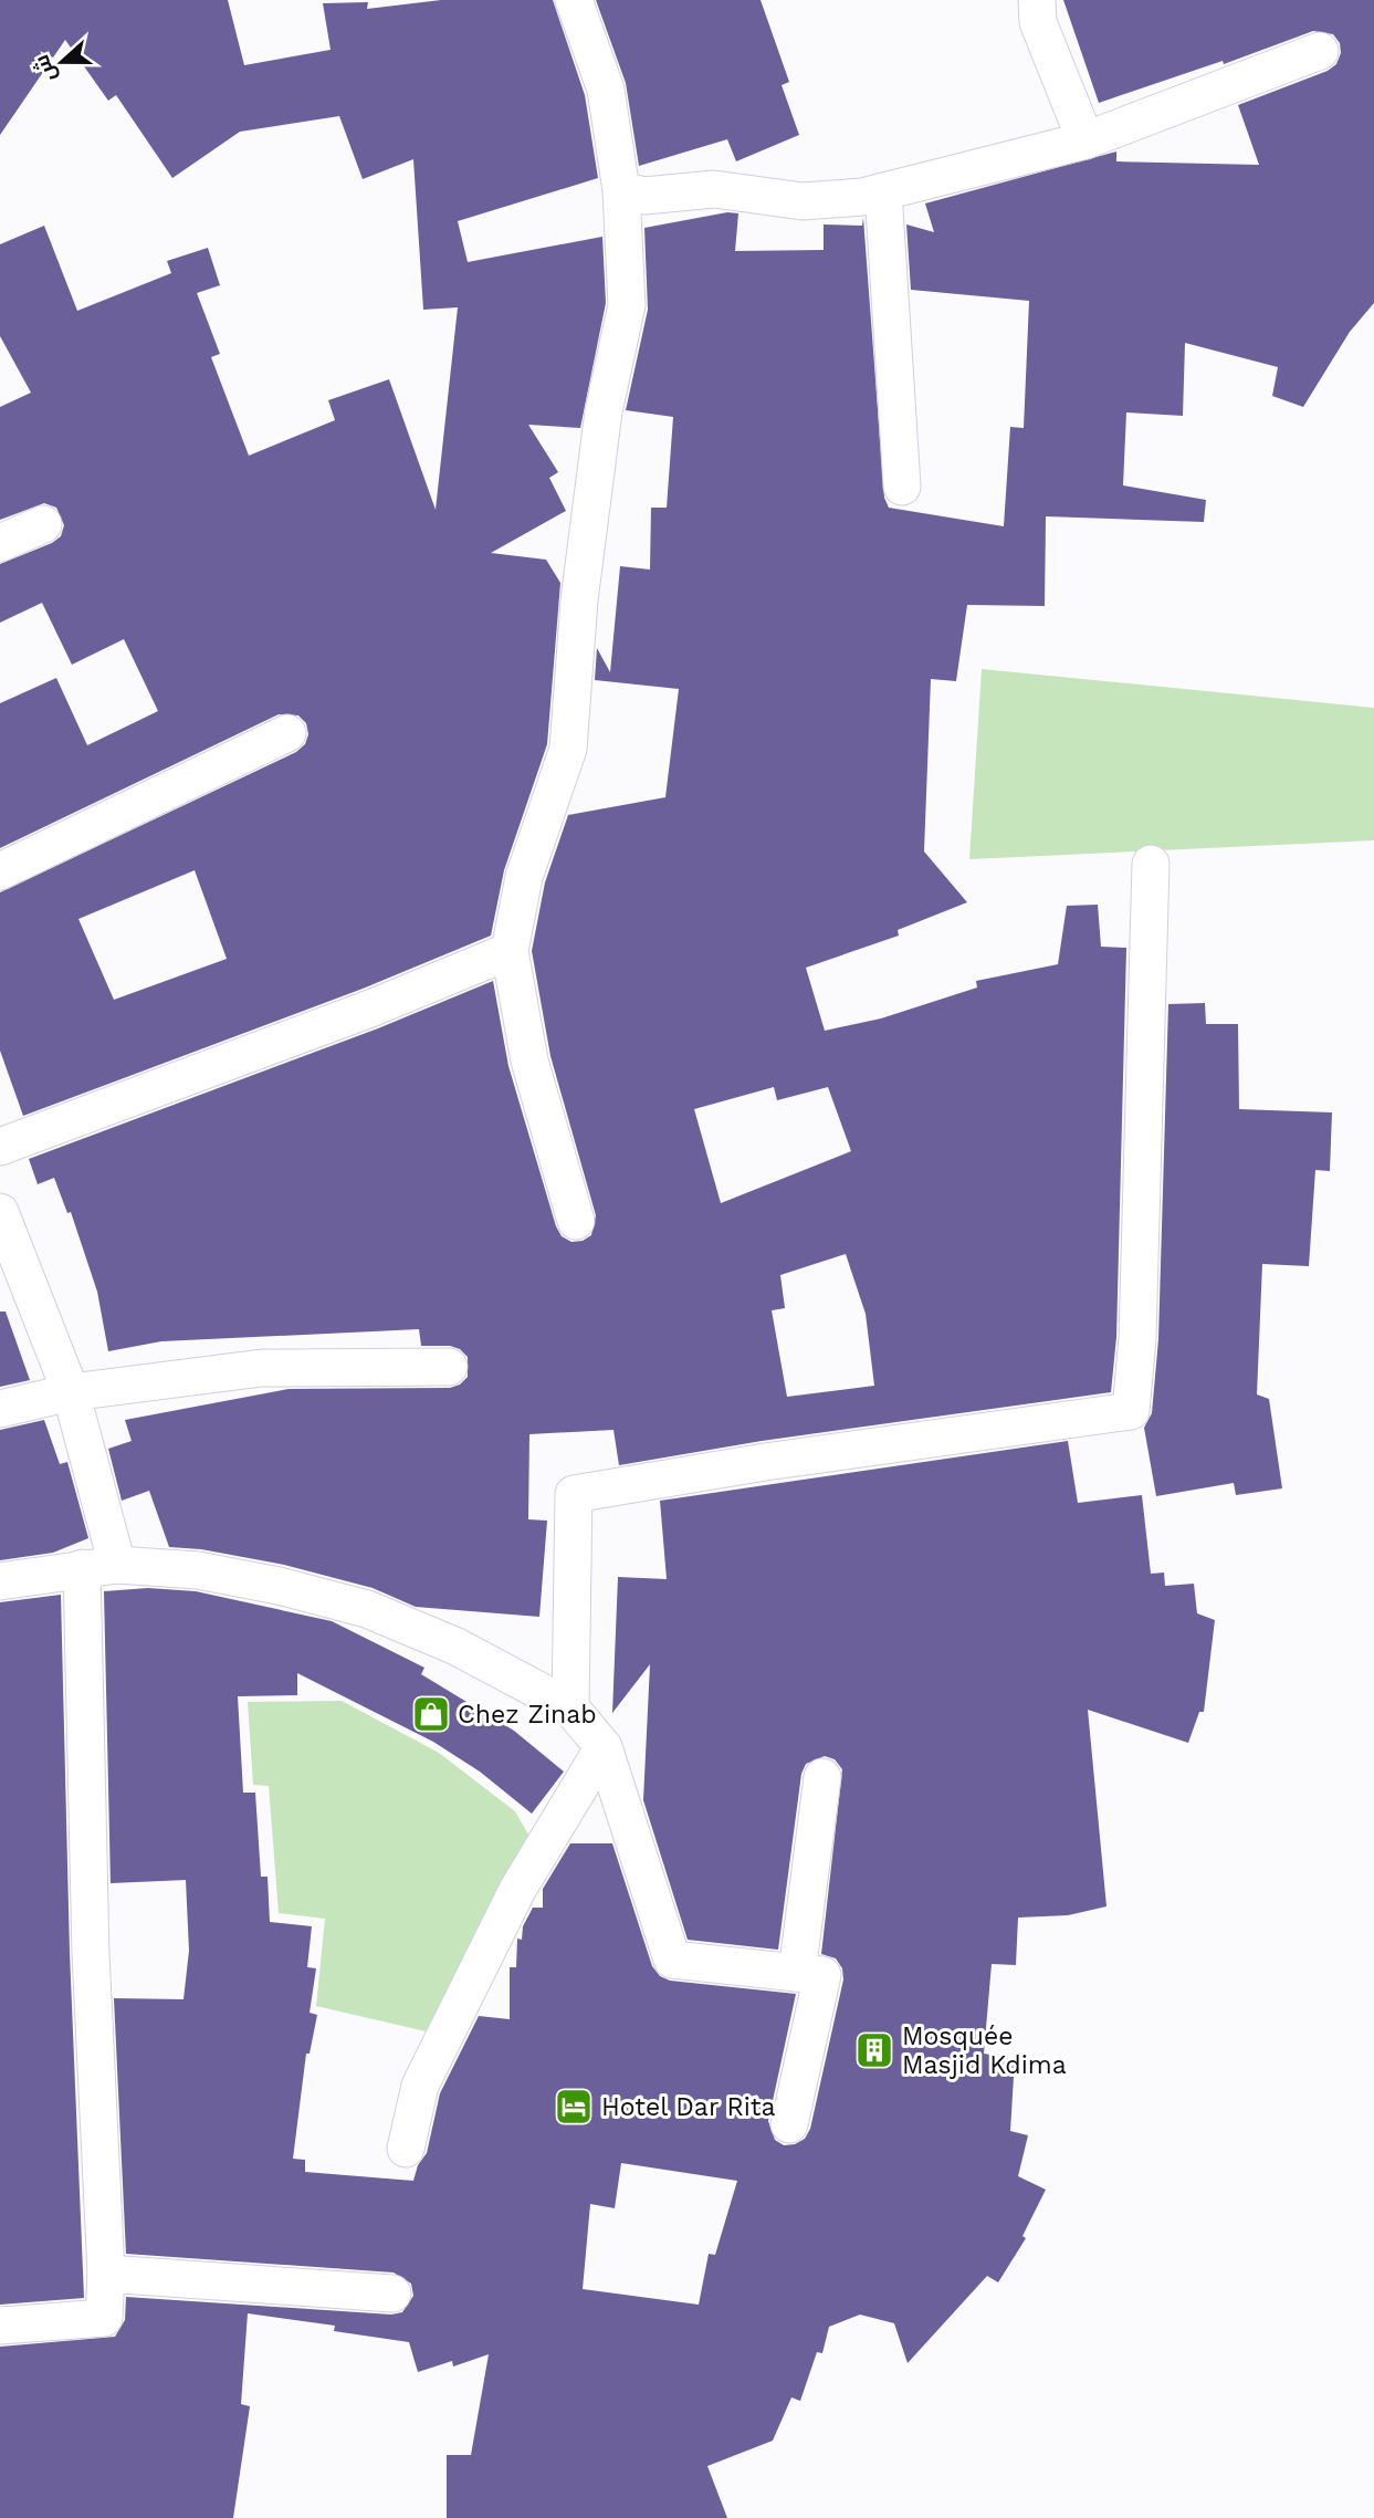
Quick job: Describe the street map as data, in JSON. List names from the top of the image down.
{
  "places": {
    "shop": ["Chez Zinab"],
    "building": ["Mosquée Masjid Kdima"],
    "hotel": ["Hotel Dar Rita"]
  },
  "north": "left"
}
